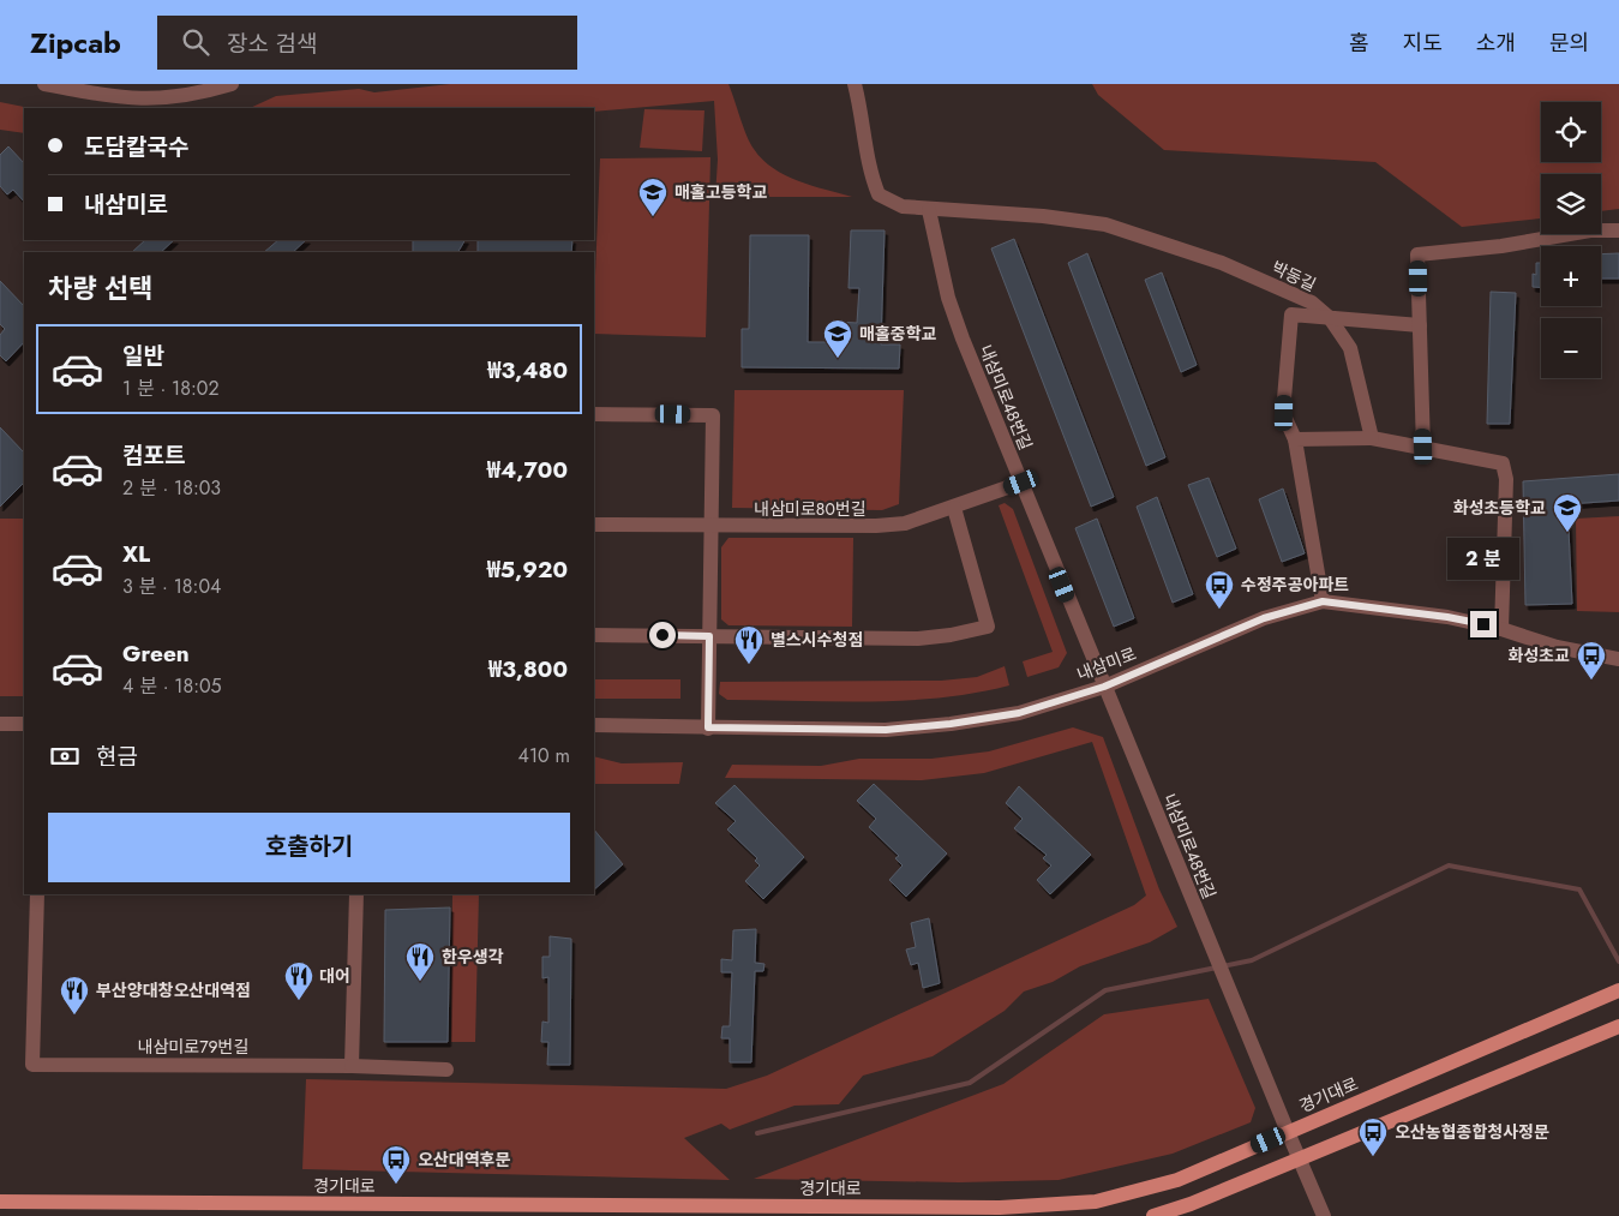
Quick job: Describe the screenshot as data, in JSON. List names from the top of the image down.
{
  "streets": {
    "main road": ["경기대로"],
    "street": [
      "박동길",
      "내삼미로48번길",
      "내삼미로80번길",
      "내삼미로",
      "내삼미로79번길"
    ]
  },
  "crossings": [
    ["박동길", "내삼미로48번길"],
    ["내삼미로48번길", "내삼미로80번길"],
    ["내삼미로48번길", "내삼미로"],
    ["내삼미로48번길", "경기대로"]
  ],
  "places": {
    "school or university": ["매홀고등학교", "매홀중학교", "화성초등학교"],
    "bus stop": [
      "수정주공아파트",
      "화성초교",
      "오산농협종합청사정문",
      "오산대역후문"
    ],
    "restaurant": [
      "별스시수청점",
      "한우생각",
      "대어",
      "부산양대창오산대역점"
    ]
  },
  "page": {
    "header": "Zipcab",
    "search": "장소 검색",
    "nav": [
      "홈",
      "지도",
      "소개",
      "문의"
    ],
    "map_buttons": ["+", "−"],
    "banner": ["도담칼국수", "내삼미로"],
    "heading": "차량 선택",
    "list": [
      {
        "name": "일반",
        "note": "1 분 · 18:02",
        "value": "₩3,480"
      },
      {
        "name": "컴포트",
        "note": "2 분 · 18:03",
        "value": "₩4,700"
      },
      {
        "name": "XL",
        "note": "3 분 · 18:04",
        "value": "₩5,920"
      },
      {
        "name": "Green",
        "note": "4 분 · 18:05",
        "value": "₩3,800"
      }
    ],
    "bubble": "2 분",
    "pay": ["현금", "410 m"],
    "buttons": "호출하기"
  }
}
